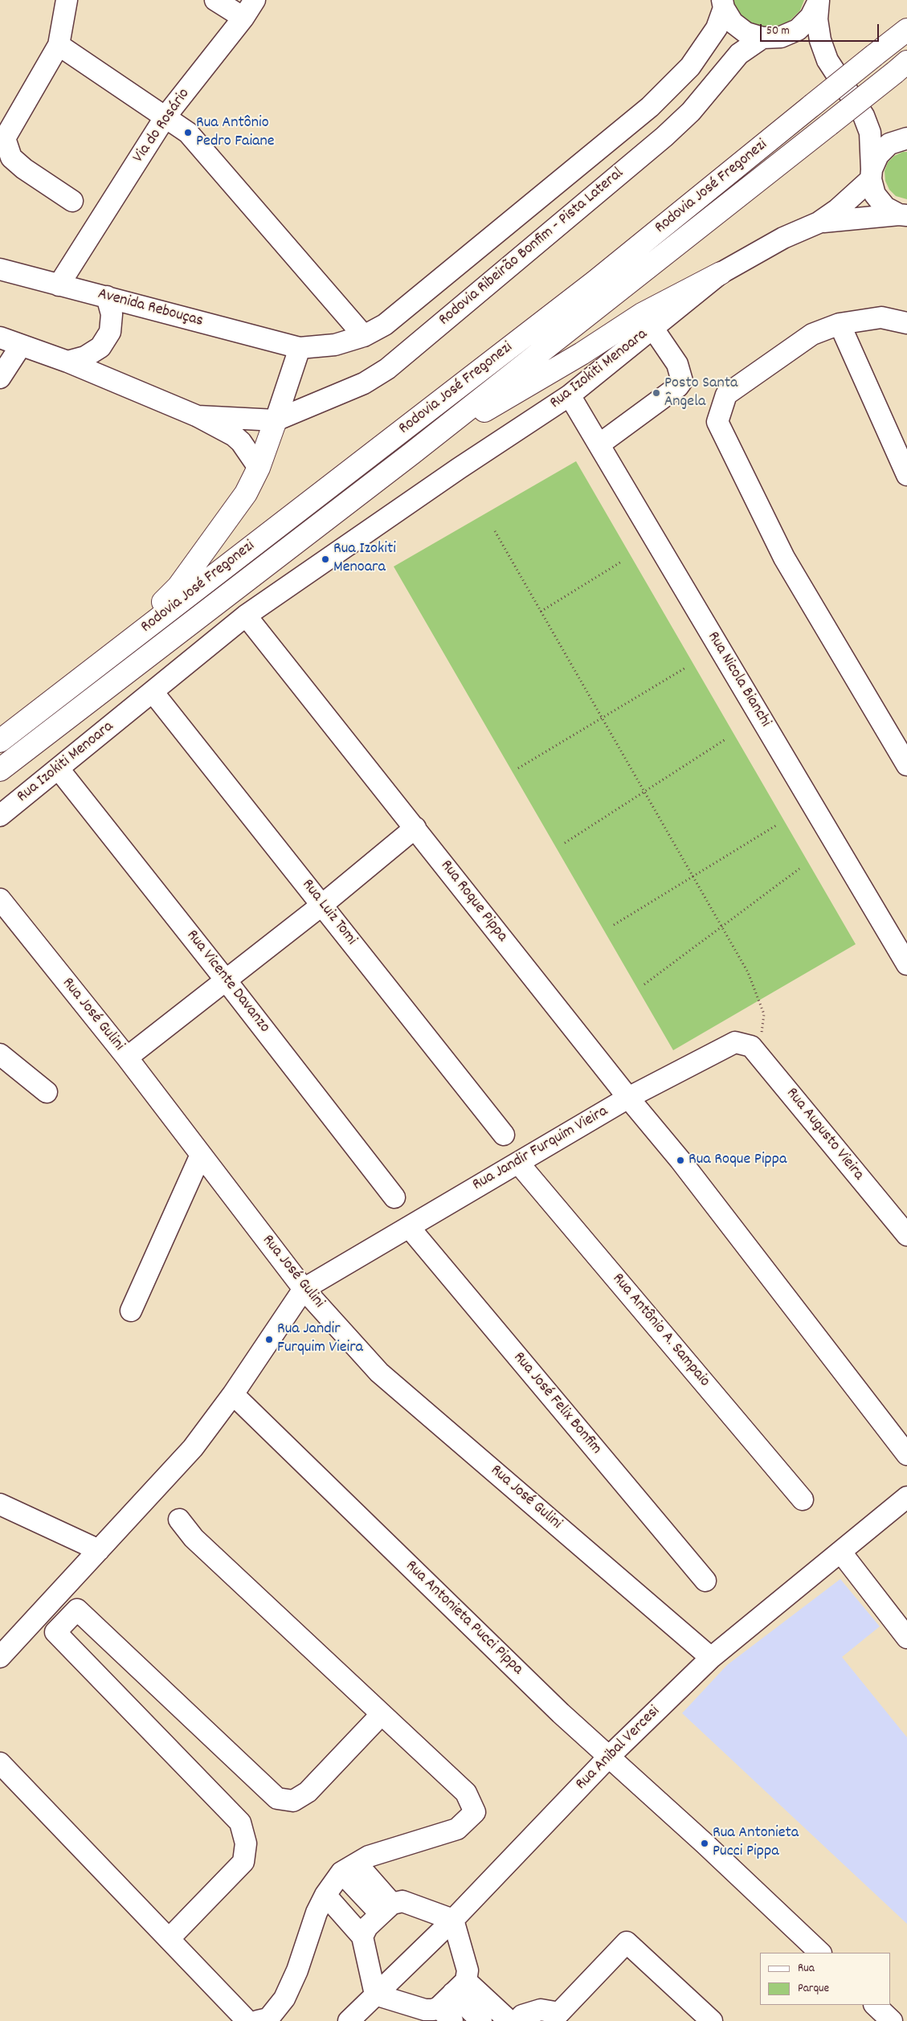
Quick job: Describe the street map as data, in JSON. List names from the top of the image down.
{
  "streets": {
    "highway": ["Rodovia José Fregonezi"],
    "street": [
      "Via do Rosário",
      "Rodovia Ribeirão Bonfim - Pista Lateral",
      "Avenida Rebouças",
      "Rua Izokiti Menoara",
      "Rua Nicola Bianchi",
      "Rua Roque Pippa",
      "Rua Luiz Tomi",
      "Rua Vicente Davanzo",
      "Rua José Gulini",
      "Rua Augusto Vieira",
      "Rua Jandir Furquim Vieira",
      "Rua Antônio A. Sampaio",
      "Rua José Felix Bonfim",
      "Rua Antonieta Pucci Pippa",
      "Rua Anibal Vercesi"
    ]
  },
  "crossings": [
    ["Via do Rosário", "Avenida Rebouças"],
    ["Rodovia Ribeirão Bonfim - Pista Lateral", "Avenida Rebouças"],
    ["Rua Izokiti Menoara", "Rua Nicola Bianchi"],
    ["Rua Izokiti Menoara", "Rua Roque Pippa"],
    ["Rua Izokiti Menoara", "Rua Luiz Tomi"],
    ["Rua Izokiti Menoara", "Rua Vicente Davanzo"],
    ["Rua Roque Pippa", "Rua Jandir Furquim Vieira"],
    ["Rua José Gulini", "Rua Jandir Furquim Vieira"],
    ["Rua José Gulini", "Rua Anibal Vercesi"],
    ["Rua Augusto Vieira", "Rua Jandir Furquim Vieira"],
    ["Rua Jandir Furquim Vieira", "Rua Antônio A. Sampaio"],
    ["Rua Jandir Furquim Vieira", "Rua José Felix Bonfim"],
    ["Rua Jandir Furquim Vieira", "Rua Antonieta Pucci Pippa"],
    ["Rua Antonieta Pucci Pippa", "Rua Anibal Vercesi"]
  ],
  "places": [
    "Rua Antônio Pedro Faiane",
    "Posto Santa Ângela",
    "Rua Izokiti Menoara",
    "Rua Roque Pippa",
    "Rua Jandir Furquim Vieira",
    "Rua Antonieta Pucci Pippa"
  ],
  "legend": ["Rua", "Parque"],
  "scale_bar": "50 m"
}
